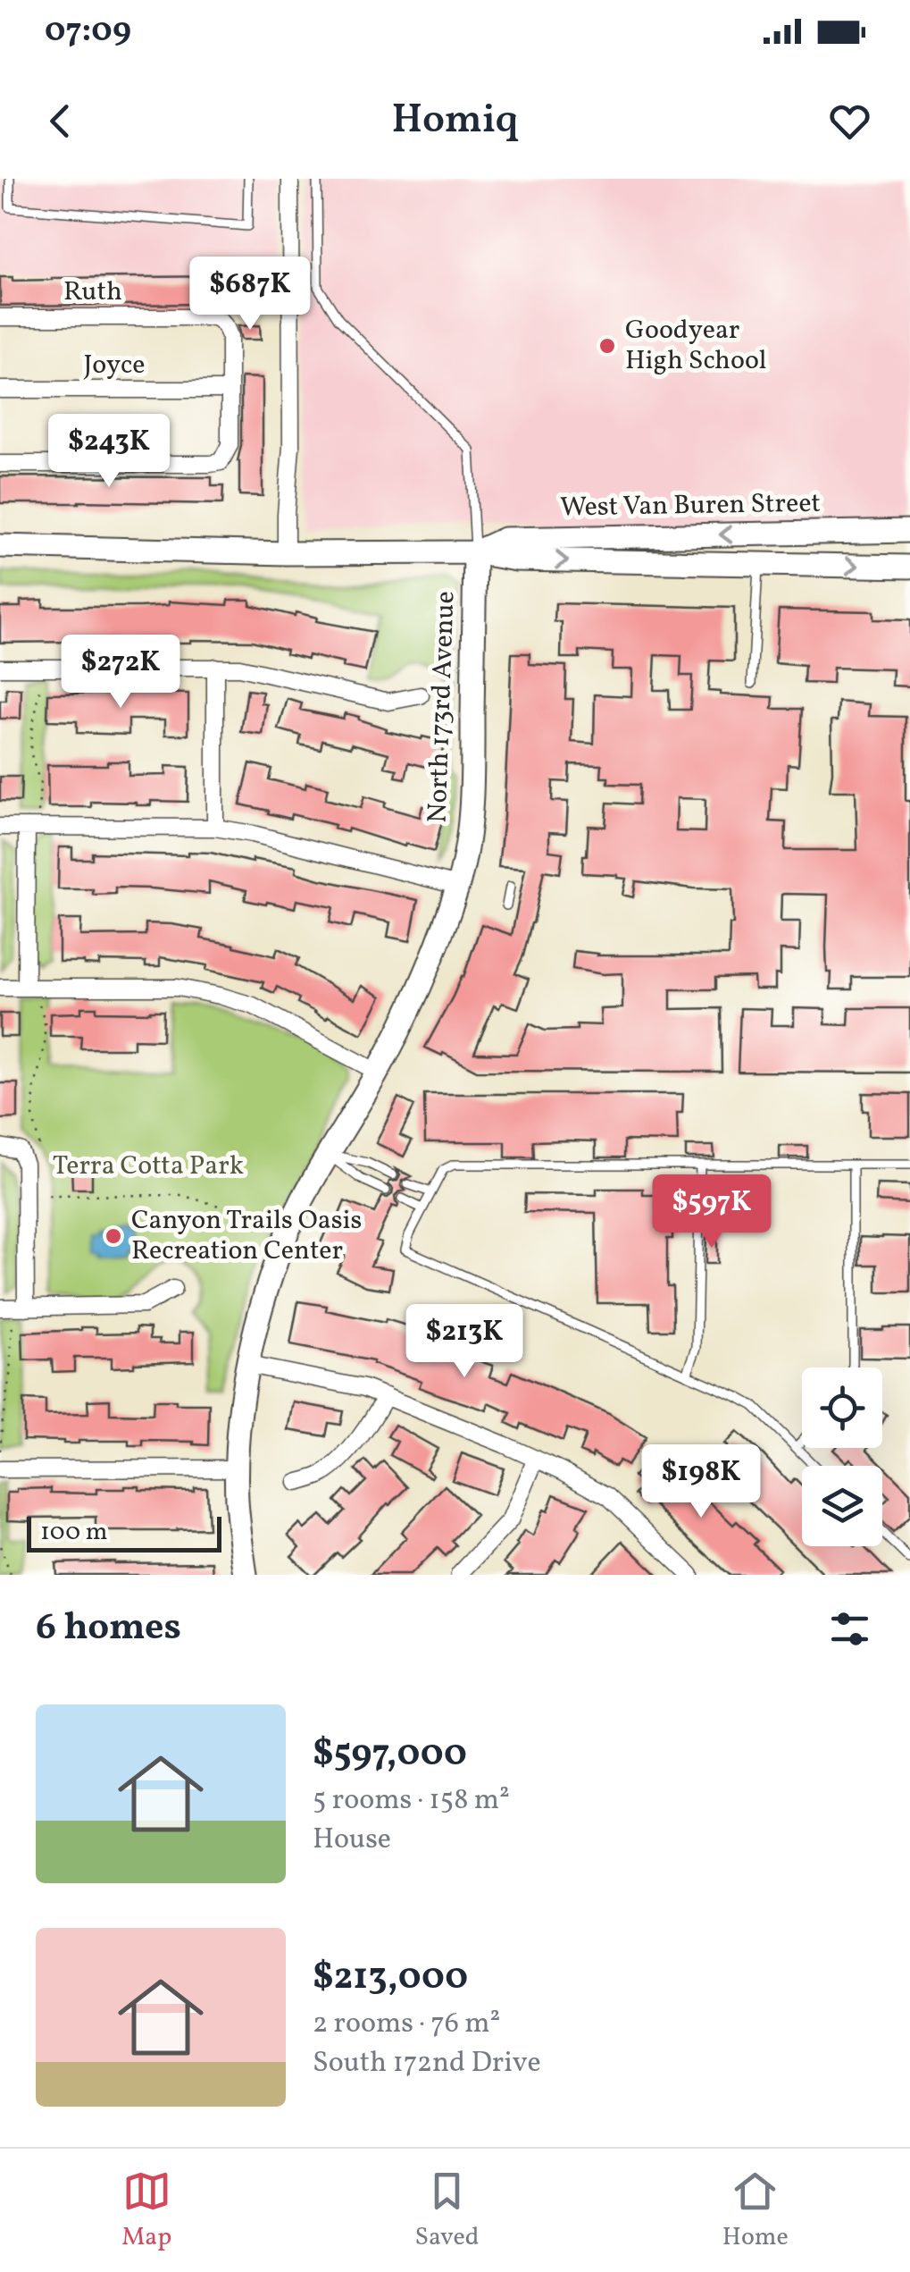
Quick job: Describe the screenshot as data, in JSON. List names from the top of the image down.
{
  "streets": {
    "main road": ["West Van Buren Street", "North 173rd Avenue"],
    "street": ["Ruth", "Joyce"]
  },
  "crossings": [
    ["Ruth", "Joyce"],
    ["West Van Buren Street", "North 173rd Avenue"]
  ],
  "parks": ["Terra Cotta Park"],
  "places": ["Goodyear High School", "Canyon Trails Oasis Recreation Center"],
  "scale_bar": "100 m",
  "page": {
    "status": "07:09",
    "header": "Homiq",
    "price": [
      "$687K",
      "$243K",
      "$272K",
      "$597K",
      "$213K",
      "$198K"
    ],
    "scale": "100 m",
    "heading": "6 homes",
    "list": [
      {
        "name": "$597,000",
        "note": "5 rooms · 158 m² · House"
      },
      {
        "name": "$213,000",
        "note": "2 rooms · 76 m² · South 172nd Drive"
      }
    ],
    "tabs": ["Map", "Saved", "Home"]
  }
}
